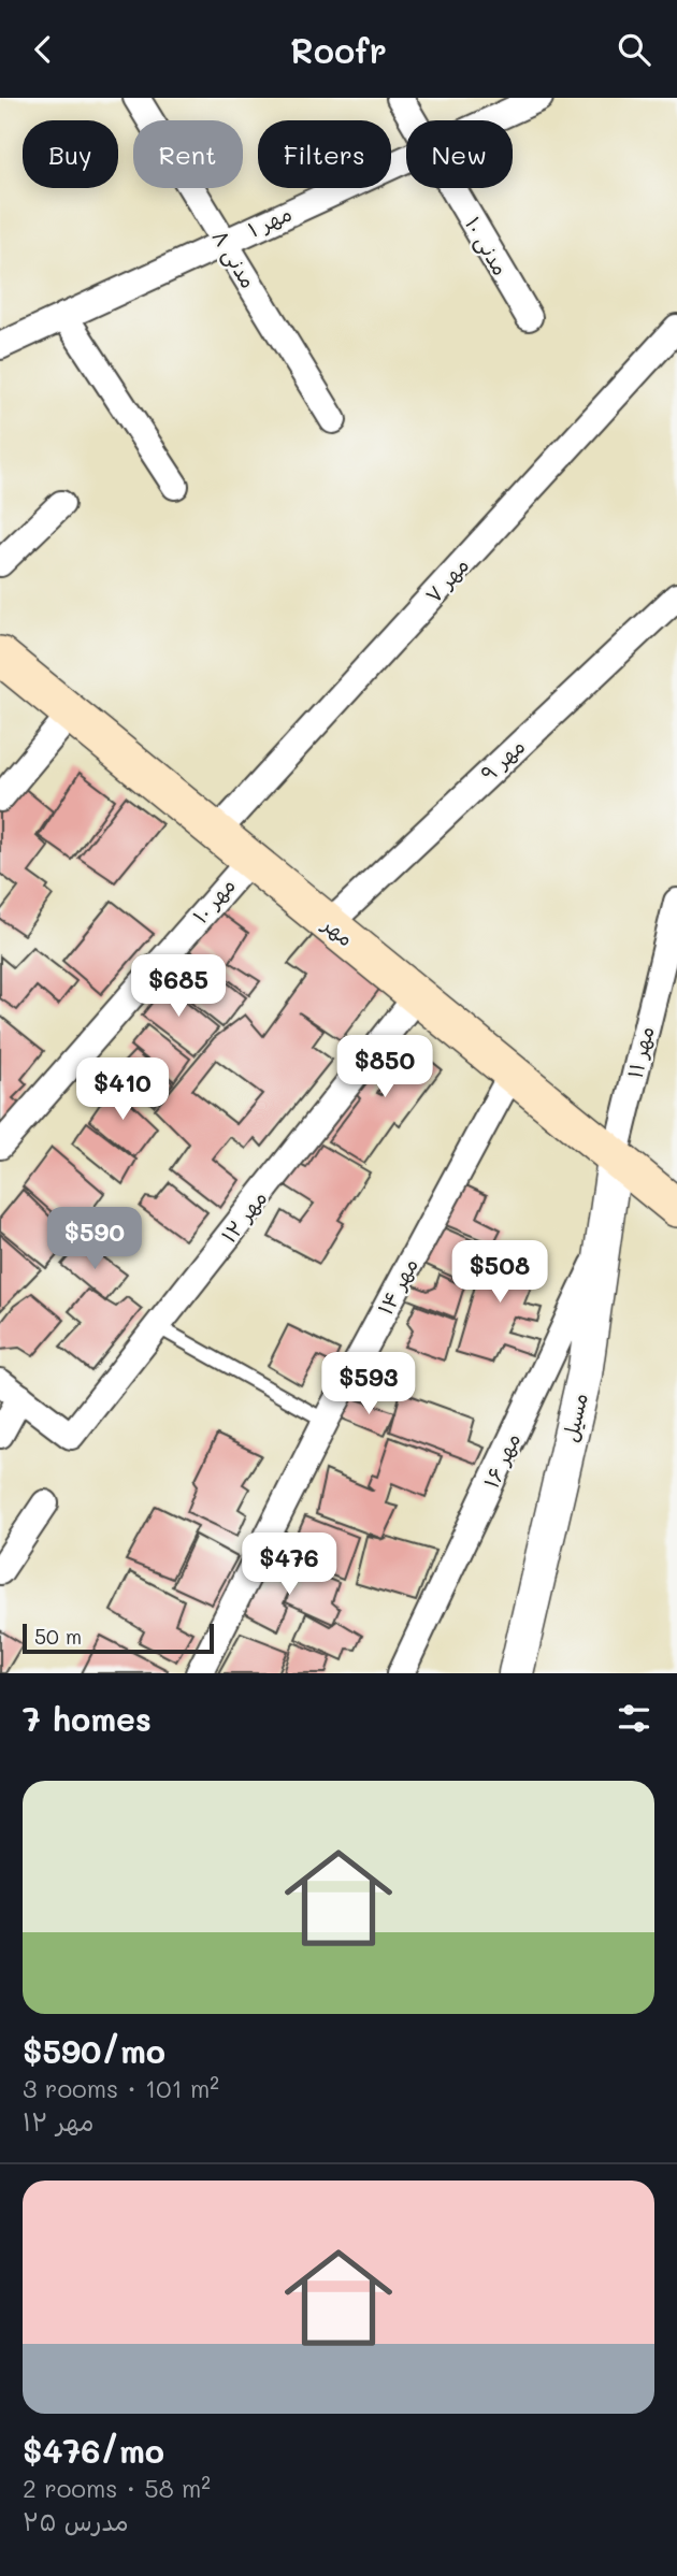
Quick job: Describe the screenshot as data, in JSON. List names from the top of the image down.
{
  "streets": {
    "main road": ["مهر"],
    "street": [
      "مهر ۱",
      "مدنی ۱۰",
      "مدنی ۸",
      "مهر ۷",
      "مهر ۹",
      "مهر ۱۰",
      "مهر ۱۱",
      "مهر ۱۲",
      "مهر ۱۴",
      "مسیل",
      "مهر ۱۶"
    ]
  },
  "crossings": [
    ["مهر ۱", "مدنی ۸"],
    ["مهر ۷", "مهر"],
    ["مهر ۹", "مهر"],
    ["مهر ۱۰", "مهر"],
    ["مهر", "مهر ۱۱"],
    ["مهر", "مهر ۱۲"],
    ["مهر", "مهر ۱۴"],
    ["مهر", "مسیل"],
    ["مهر ۱۱", "مسیل"],
    ["مسیل", "مهر ۱۶"]
  ],
  "scale_bar": "50 m",
  "page": {
    "header": "Roofr",
    "chip": [
      "Buy",
      "Rent",
      "Filters",
      "New"
    ],
    "price": [
      "$685",
      "$850",
      "$410",
      "$590",
      "$508",
      "$593",
      "$476"
    ],
    "scale": "50 m",
    "heading": "7 homes",
    "list": [
      {
        "name": "$590/mo",
        "note": "3 rooms · 101 m² · مهر ۱۲"
      },
      {
        "name": "$476/mo",
        "note": "2 rooms · 58 m² · مدرس ۲۵"
      }
    ]
  }
}
